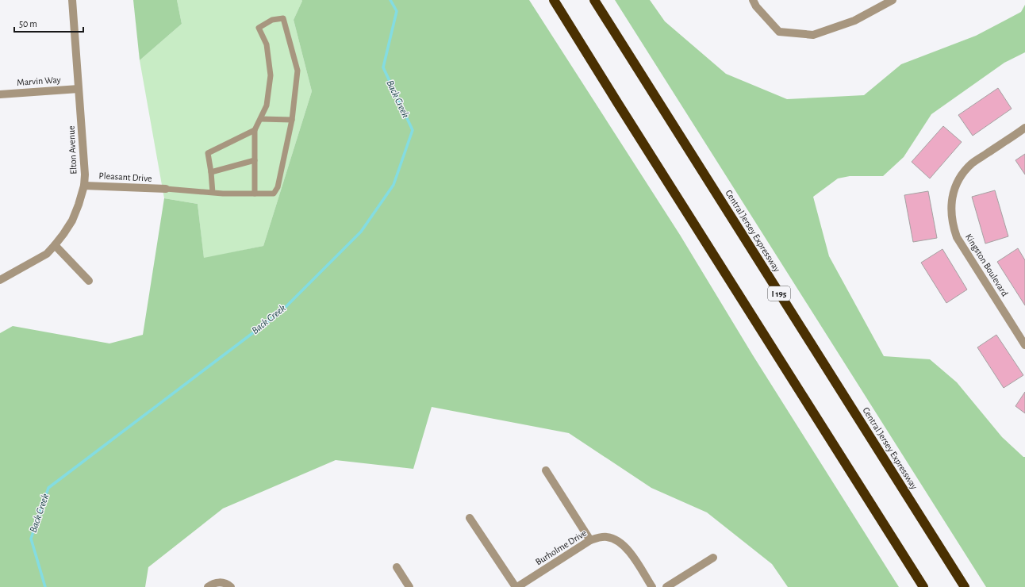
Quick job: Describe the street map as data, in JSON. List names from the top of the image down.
{
  "streets": {
    "highway": ["Central Jersey Expressway", "I 195"],
    "street": [
      "Marvin Way",
      "Elton Avenue",
      "Pleasant Drive",
      "Kingston Boulevard",
      "Burholme Drive"
    ]
  },
  "crossings": [
    ["Marvin Way", "Elton Avenue"],
    ["Elton Avenue", "Pleasant Drive"]
  ],
  "water": ["Back Creek"],
  "scale_bar": "50 m"
}
